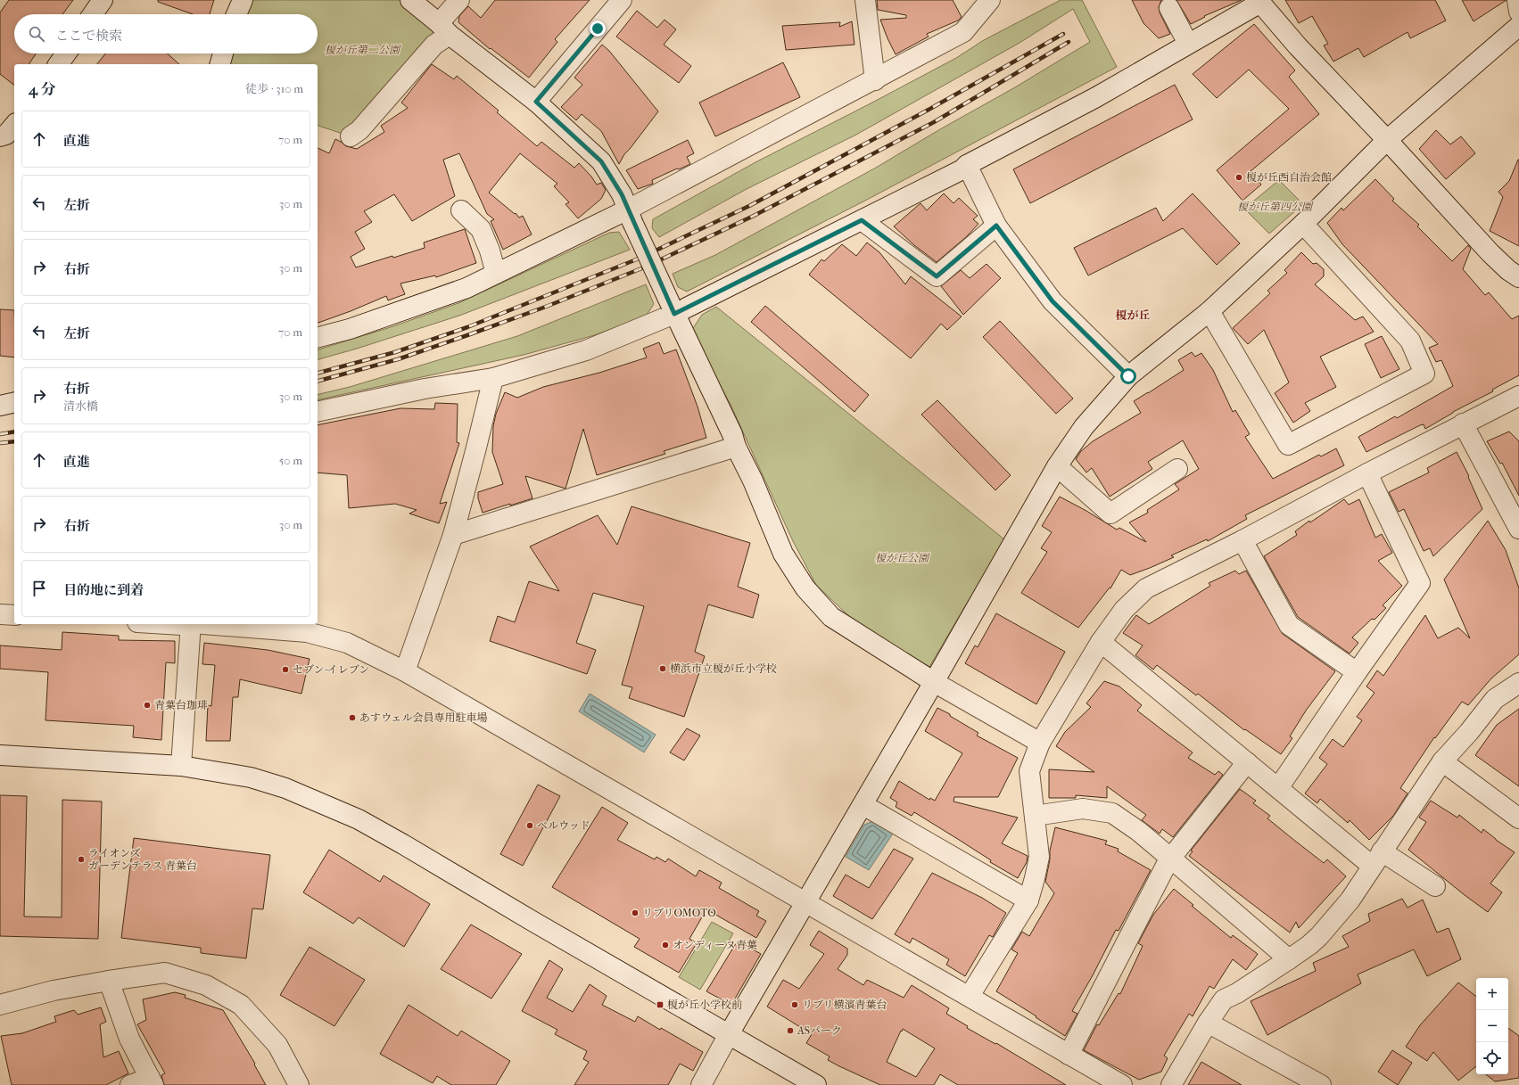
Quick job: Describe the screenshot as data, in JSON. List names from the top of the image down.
{
  "districts": ["榎が丘"],
  "parks": ["榎が丘第二公園", "榎が丘第四公園", "榎が丘公園"],
  "places": {
    "other": [
      "榎が丘西自治会館",
      "横浜市立榎が丘小学校",
      "セブン-イレブン",
      "青葉台珈琲",
      "あすウェル会員専用駐車場",
      "ベルウッド",
      "ライオンズ ガーデンテラス 青葉台",
      "リブリOMOTO",
      "オンディーヌ青葉",
      "リブリ横濱青葉台",
      "ASパーク"
    ],
    "transit": ["榎が丘小学校前"]
  },
  "page": {
    "search": "ここで検索",
    "heading": ["4 分", "徒歩 · 310 m"],
    "list": [
      ["直進", "70 m"],
      ["左折", "30 m"],
      ["右折", "30 m"],
      ["左折", "70 m"],
      ["右折", "清水橋", "30 m"],
      ["直進", "50 m"],
      ["右折", "30 m"],
      "目的地に到着"
    ],
    "map_buttons": ["+", "−"]
  }
}
